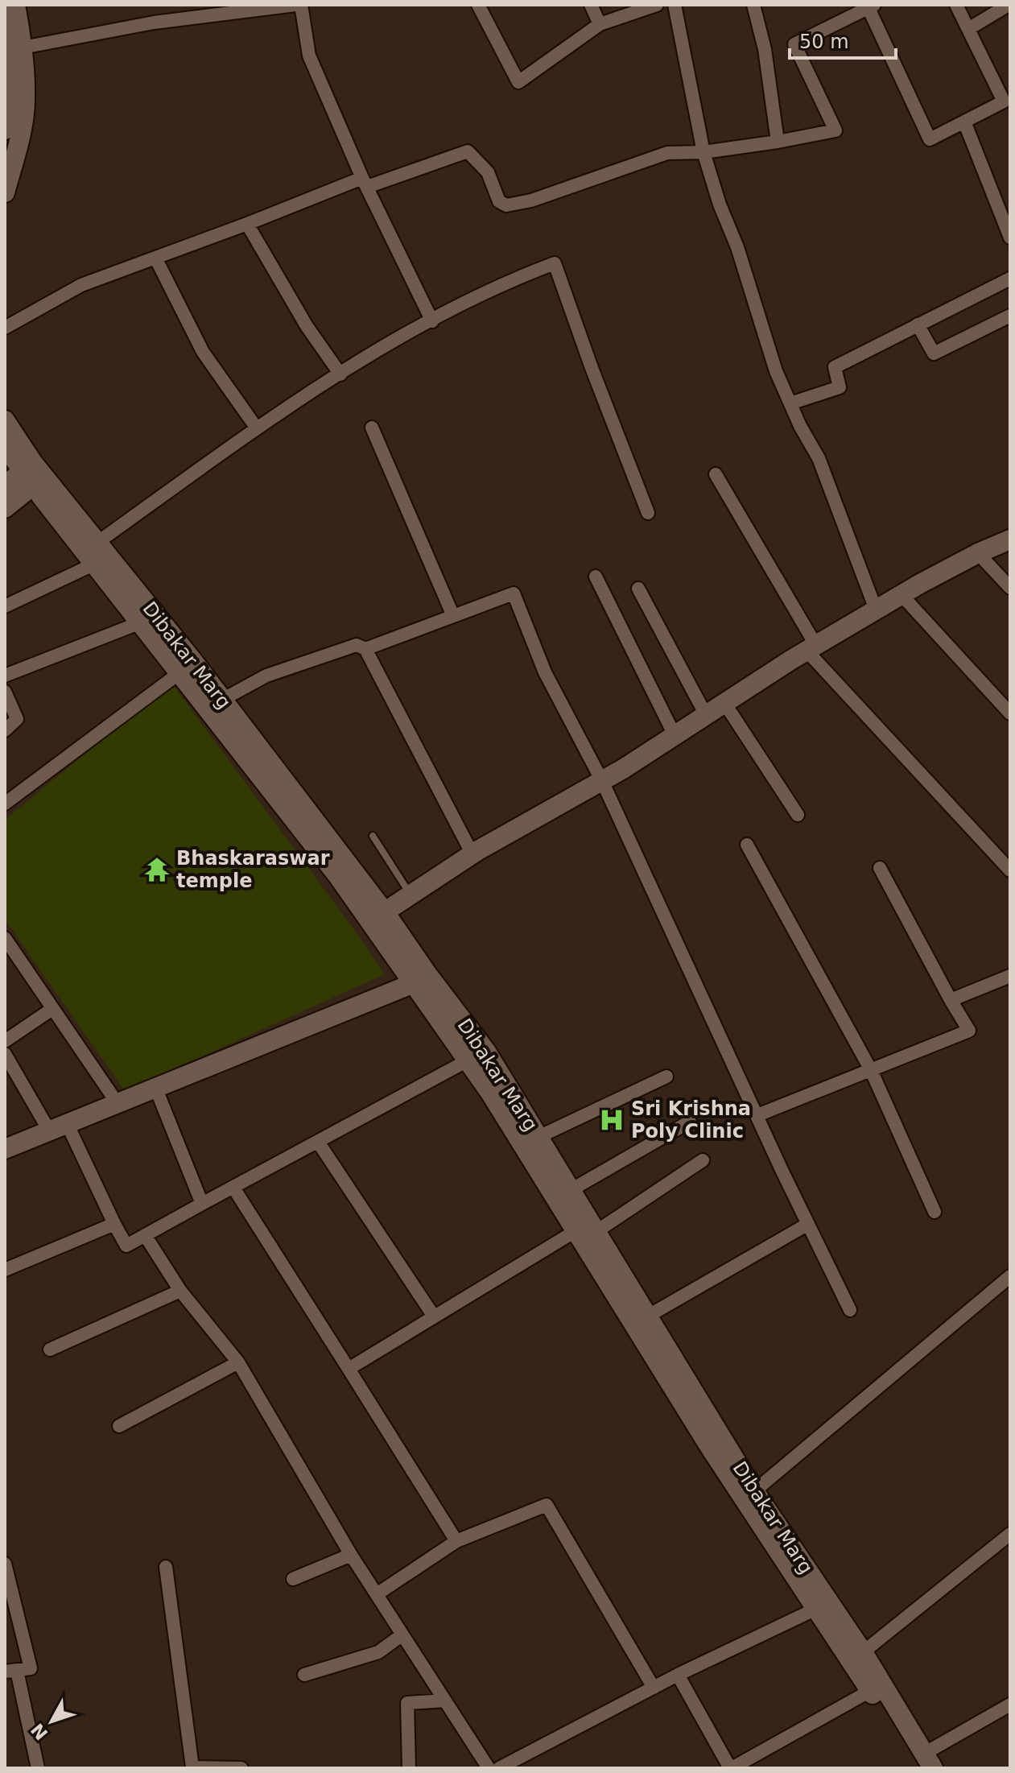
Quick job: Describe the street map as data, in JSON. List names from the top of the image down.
{
  "streets": {
    "main road": ["Dibakar Marg"]
  },
  "places": {
    "temple": ["Bhaskaraswar temple"],
    "hospital": ["Sri Krishna Poly Clinic"]
  },
  "scale_bar": "50 m",
  "north": "bottom left"
}
